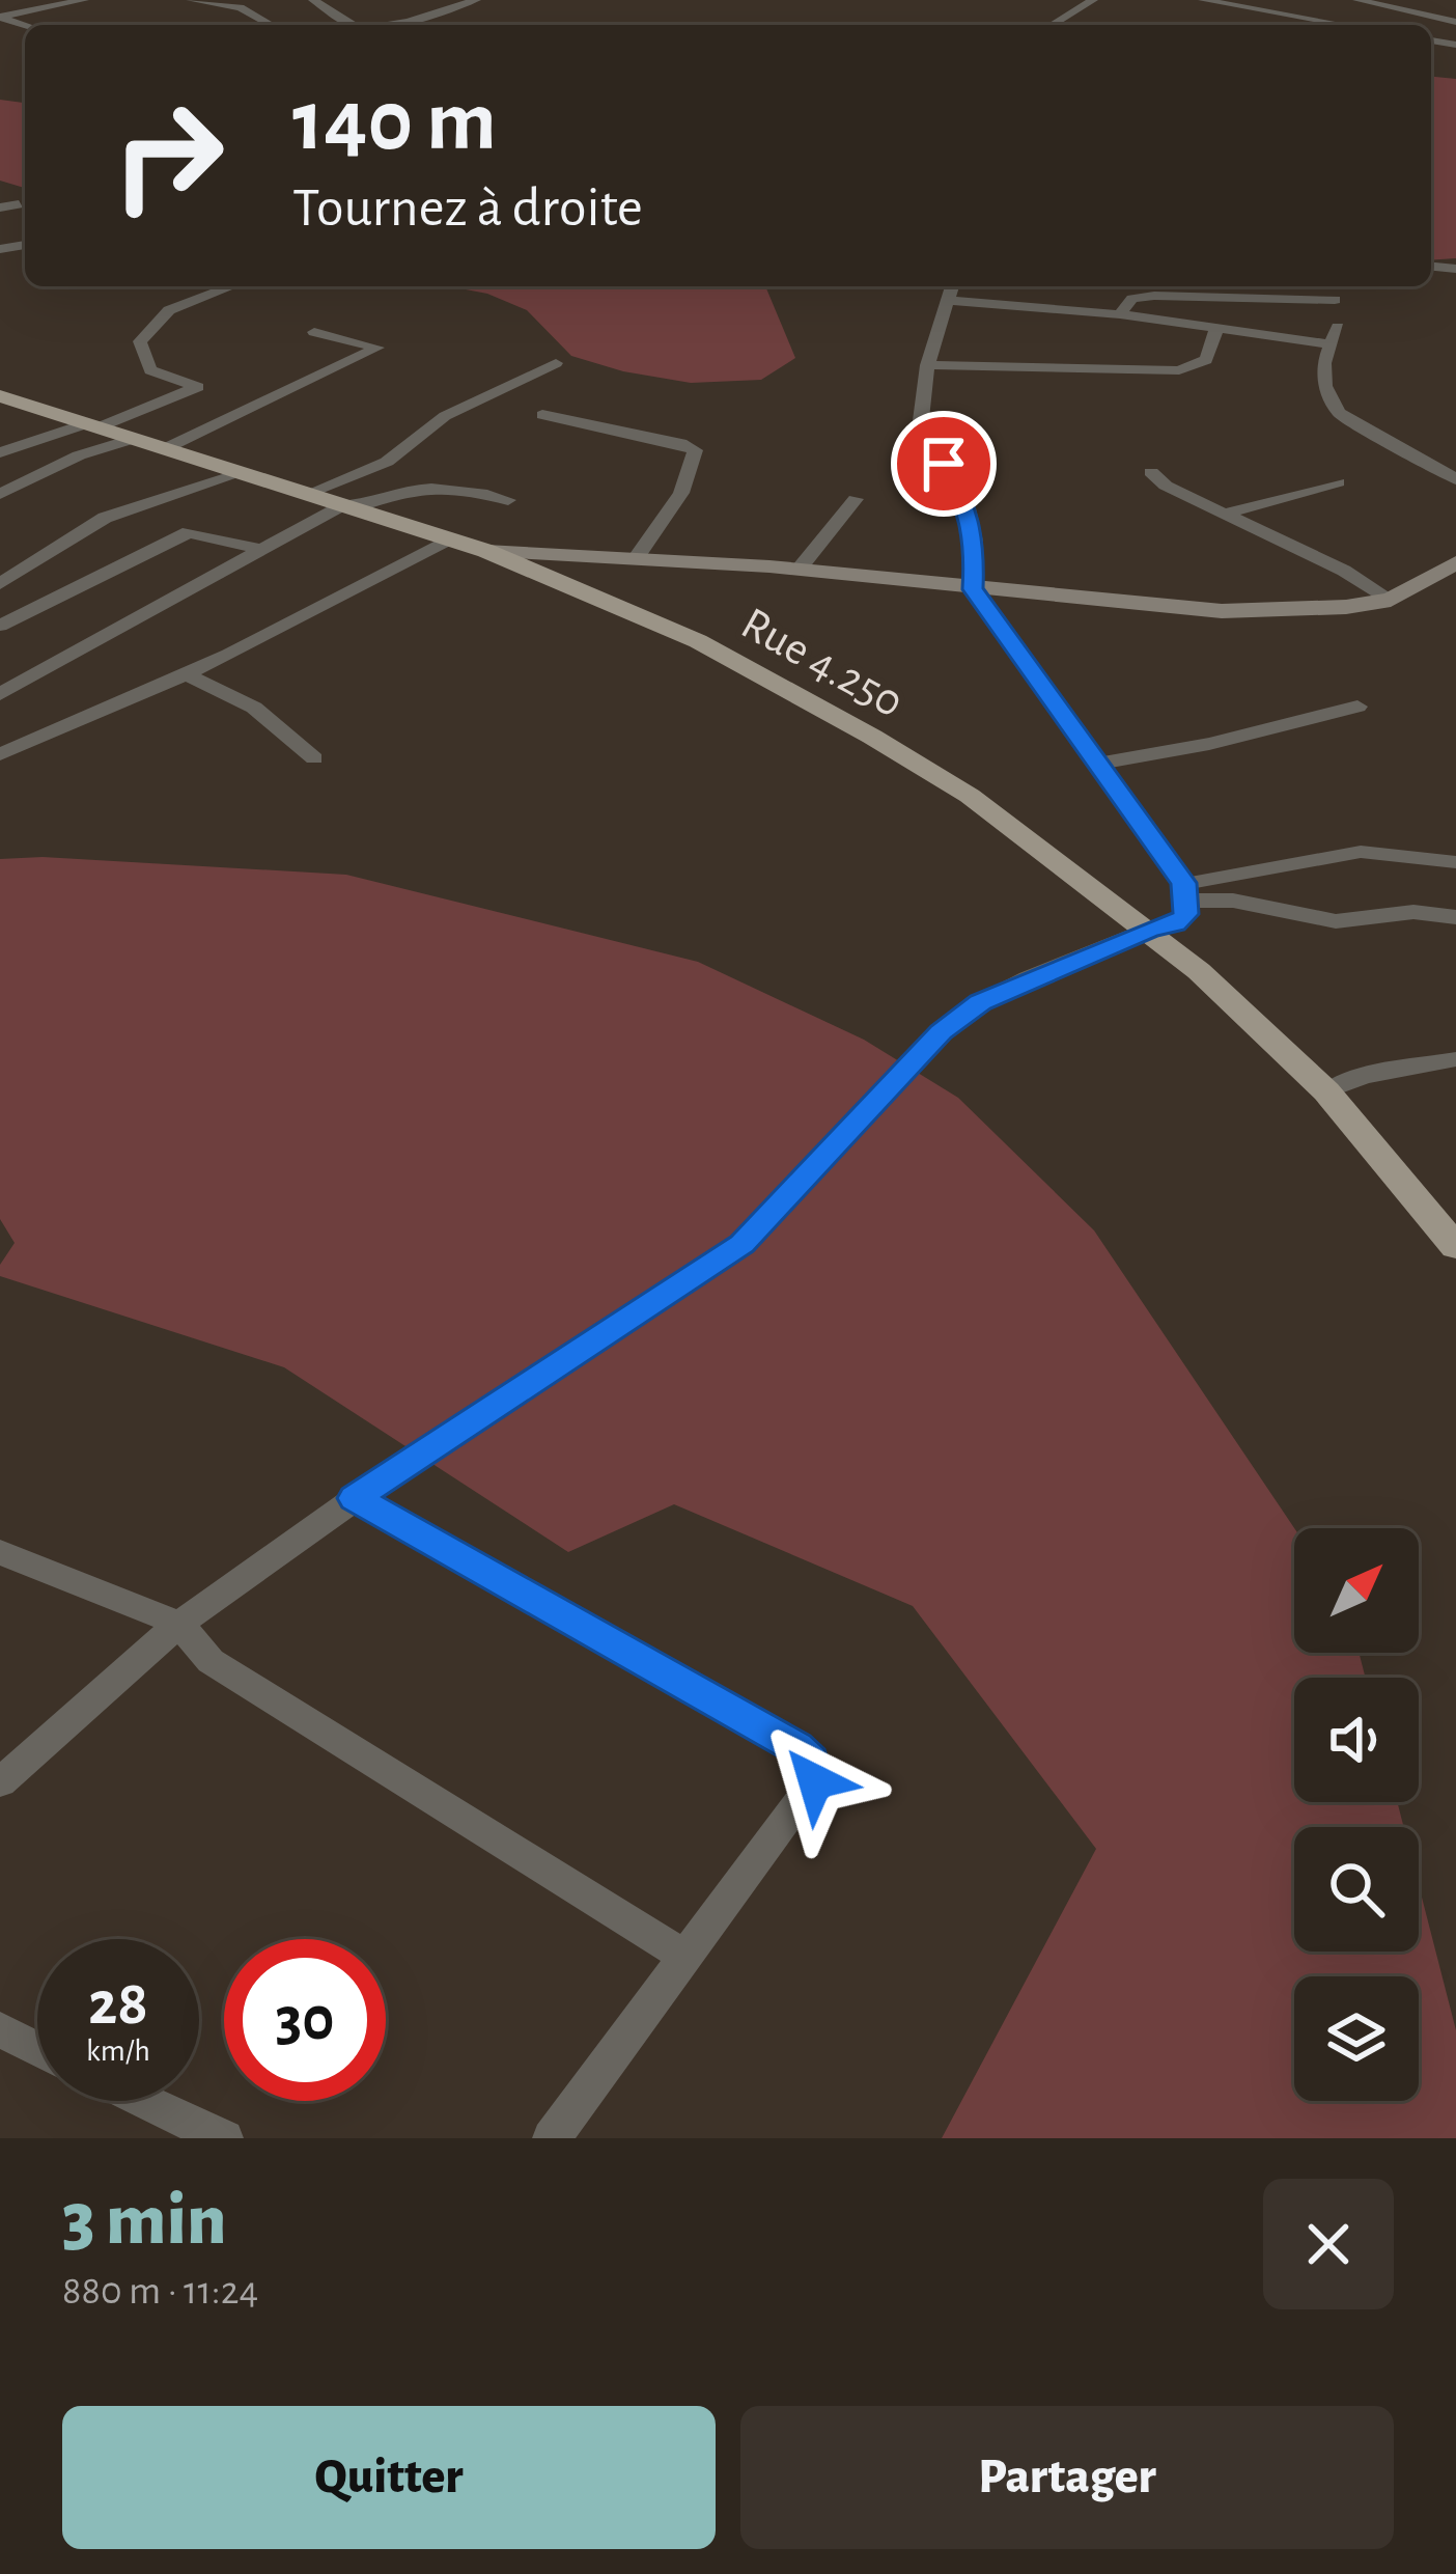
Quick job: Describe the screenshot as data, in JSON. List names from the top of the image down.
{
  "streets": {
    "main road": ["Rue 4.250"]
  },
  "north": "top right",
  "page": {
    "turn": ["140 m", "Tournez à droite"],
    "speed": "28 km/h",
    "limit": "30",
    "heading": ["3 min", "880 m · 11:24"],
    "buttons": ["Quitter", "Partager"]
  }
}
